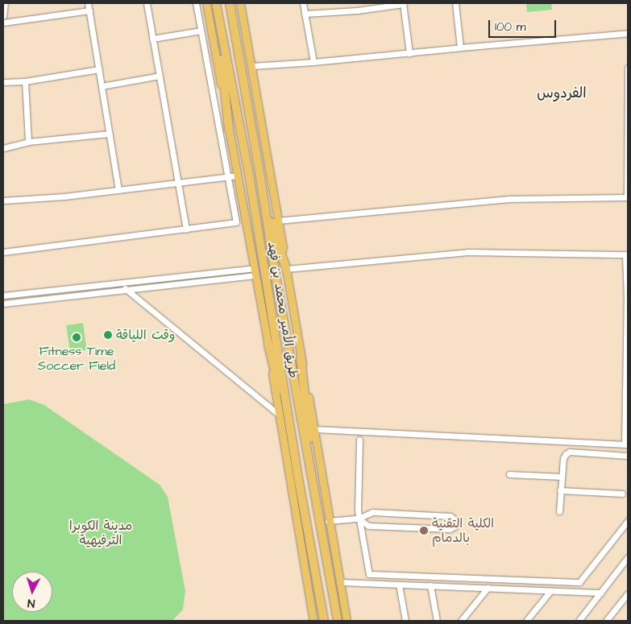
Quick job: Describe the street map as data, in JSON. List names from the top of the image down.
{
  "streets": {
    "highway": ["طريق الأمير محمد بن فهد"]
  },
  "districts": ["الفردوس"],
  "parks": ["مدينة الكوبرا الترفيهية"],
  "places": ["وقت اللياقة", "Fitness Time Soccer Field", "الكلية التقنية بالدمام"],
  "scale_bar": "100 m",
  "north": "bottom"
}
